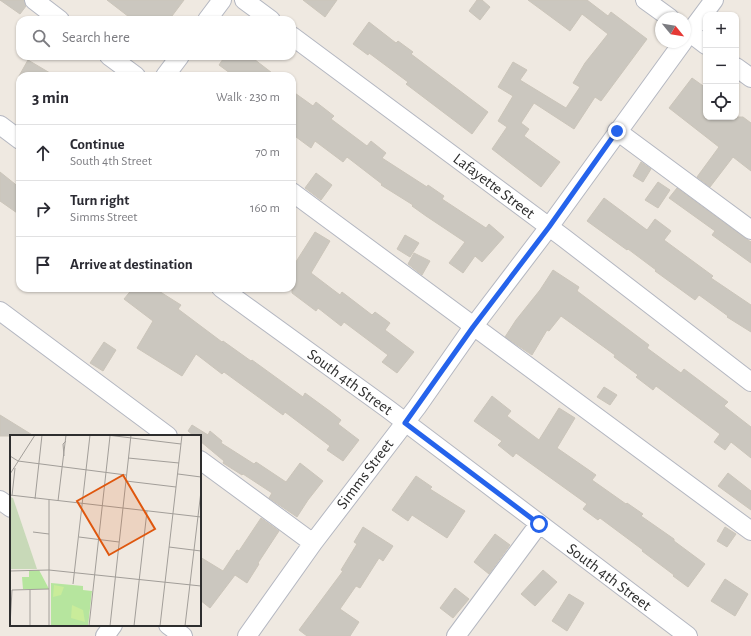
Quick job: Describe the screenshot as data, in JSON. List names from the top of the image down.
{
  "streets": {
    "street": ["Lafayette Street", "South 4th Street", "Simms Street"]
  },
  "crossings": [
    ["Lafayette Street", "Simms Street"],
    ["South 4th Street", "Simms Street"]
  ],
  "north": "bottom right",
  "page": {
    "map_buttons": ["+", "−"],
    "search": "Search here",
    "heading": ["3 min", "Walk · 230 m"],
    "list": [
      ["Continue", "South 4th Street", "70 m"],
      ["Turn right", "Simms Street", "160 m"],
      "Arrive at destination"
    ]
  }
}
